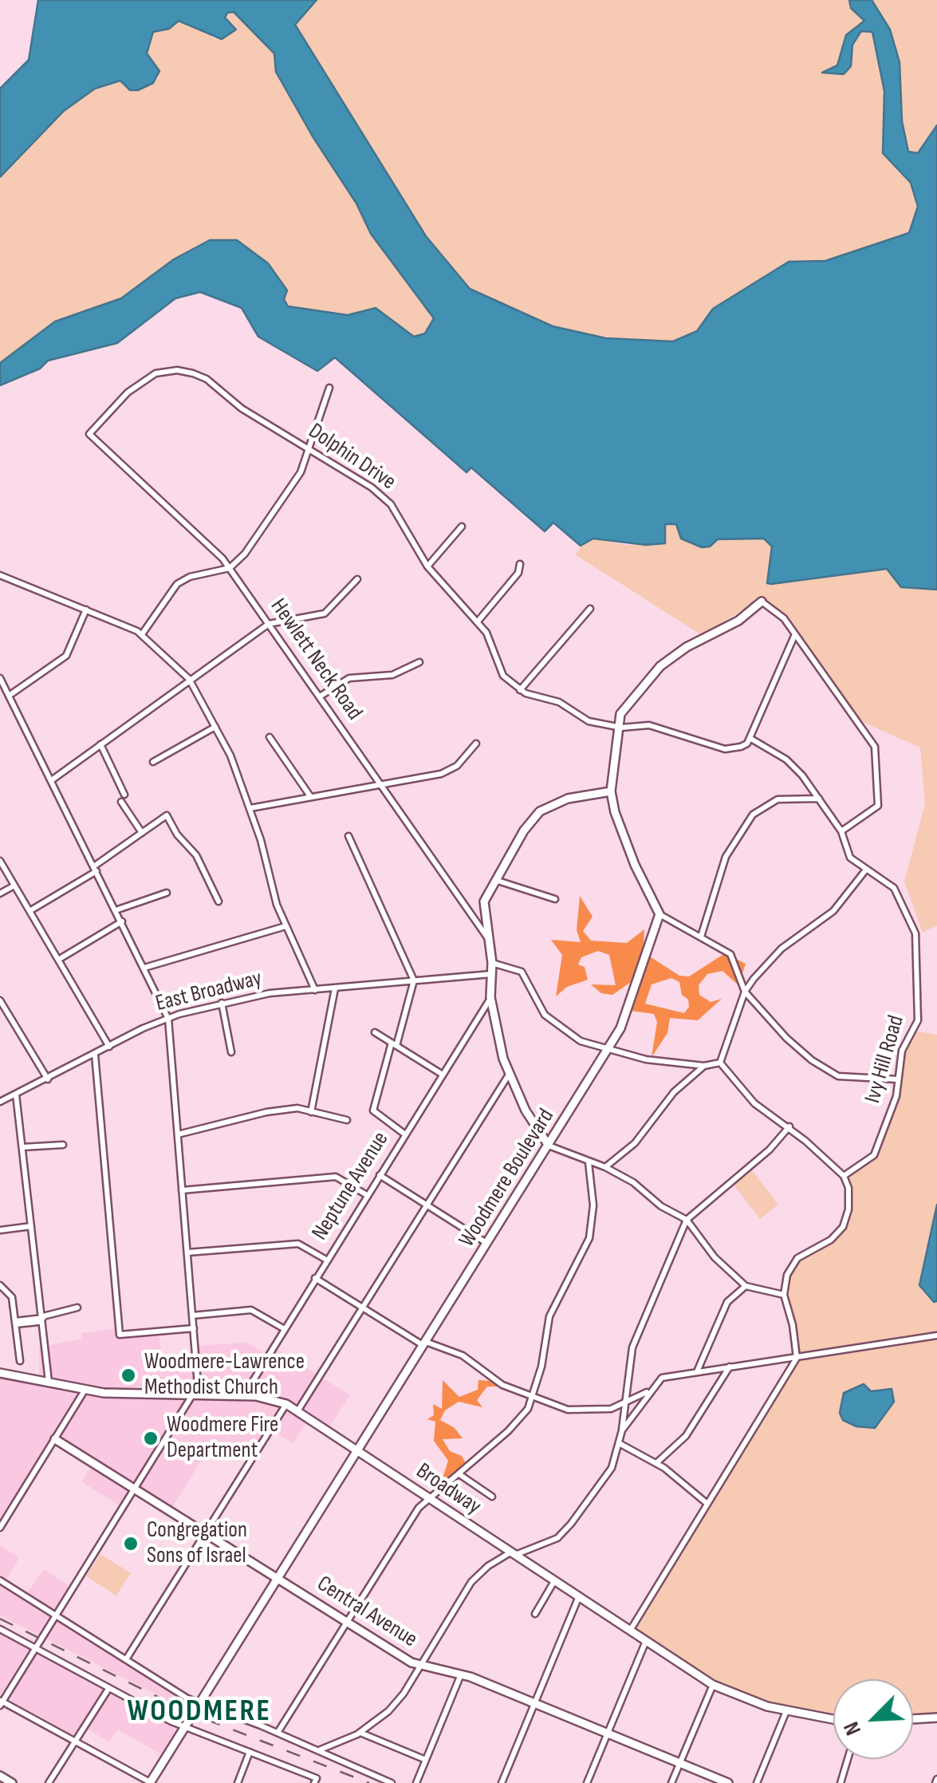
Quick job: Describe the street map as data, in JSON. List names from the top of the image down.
{
  "streets": {
    "street": [
      "Dolphin Drive",
      "Hewlett Neck Road",
      "East Broadway",
      "Ivy Hill Road",
      "Woodmere Boulevard",
      "Neptune Avenue",
      "Broadway",
      "Central Avenue"
    ]
  },
  "crossings": [
    ["Dolphin Drive", "Hewlett Neck Road"],
    ["Woodmere Boulevard", "Broadway"],
    ["Woodmere Boulevard", "Central Avenue"],
    ["Neptune Avenue", "Broadway"]
  ],
  "districts": ["WOODMERE"],
  "places": ["Woodmere-Lawrence Methodist Church", "Woodmere Fire Department", "Congregation Sons of Israel"],
  "north": "bottom left"
}
